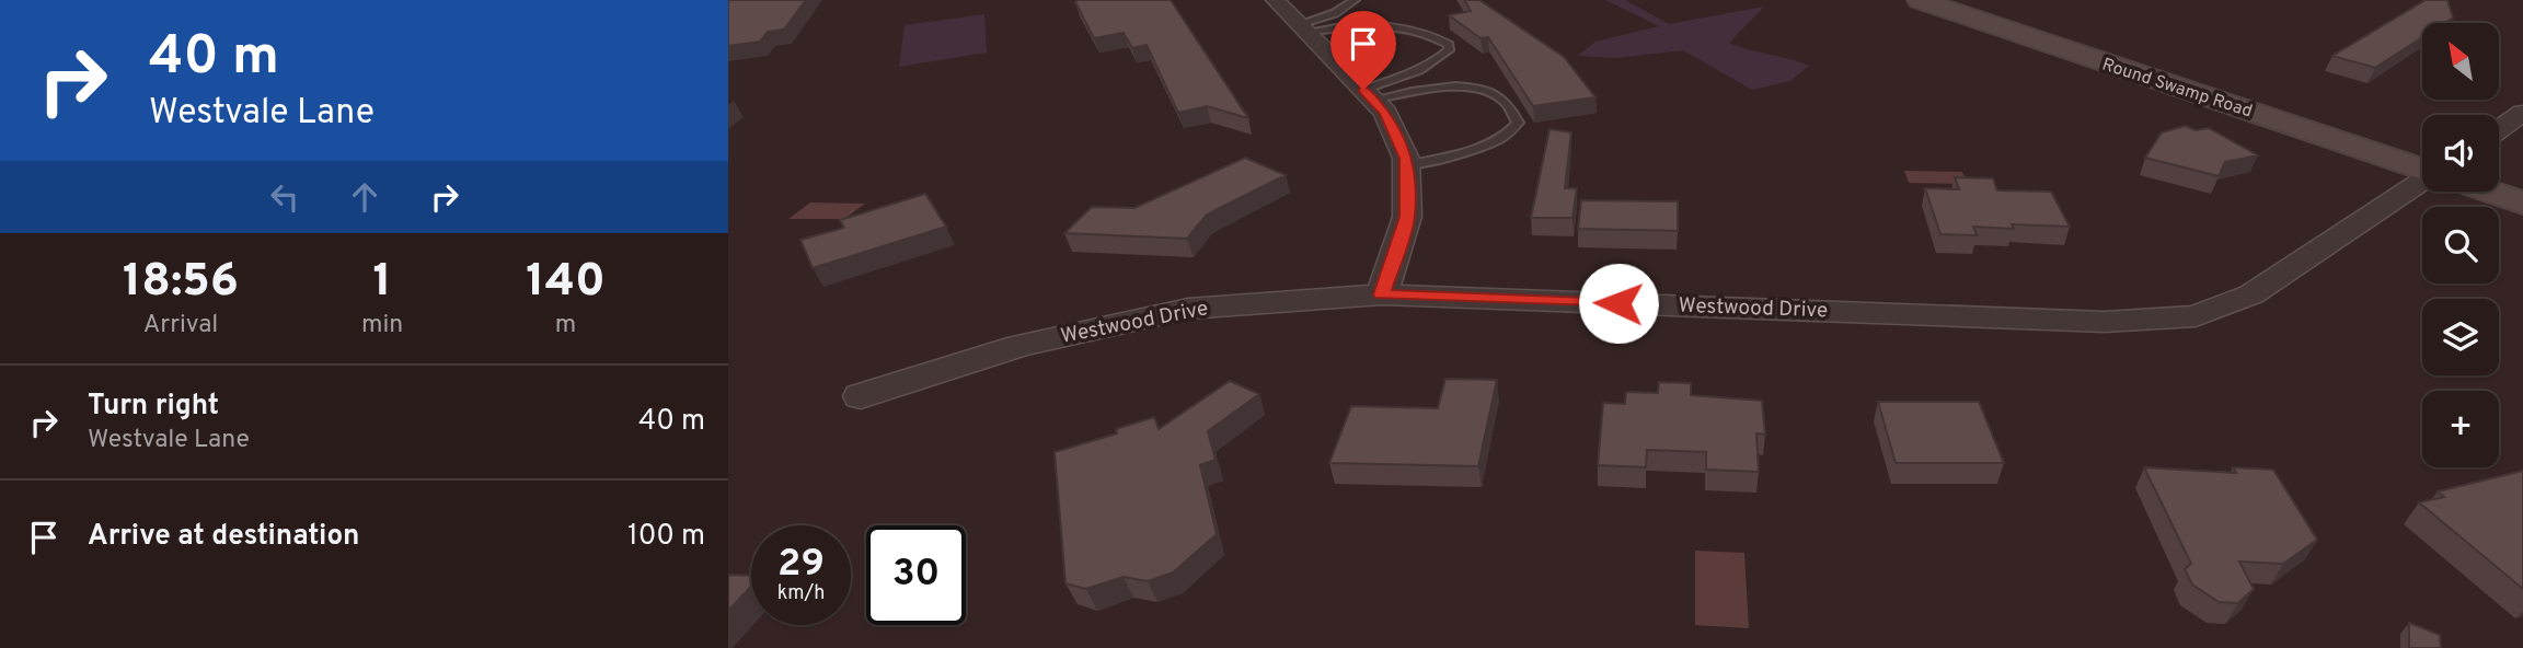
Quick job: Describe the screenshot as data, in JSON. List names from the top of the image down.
{
  "streets": {
    "street": ["Round Swamp Road", "Westwood Drive"]
  },
  "north": "top left",
  "page": {
    "turn": ["40 m", "Westvale Lane"],
    "map_buttons": "+",
    "eta": [
      "18:56",
      "Arrival",
      "1",
      "min",
      "140",
      "m"
    ],
    "list": [
      {
        "name": "Turn right",
        "note": "Westvale Lane",
        "value": "40 m"
      },
      {
        "name": "Arrive at destination",
        "value": "100 m"
      }
    ],
    "speed": "29 km/h",
    "limit": "30"
  }
}
